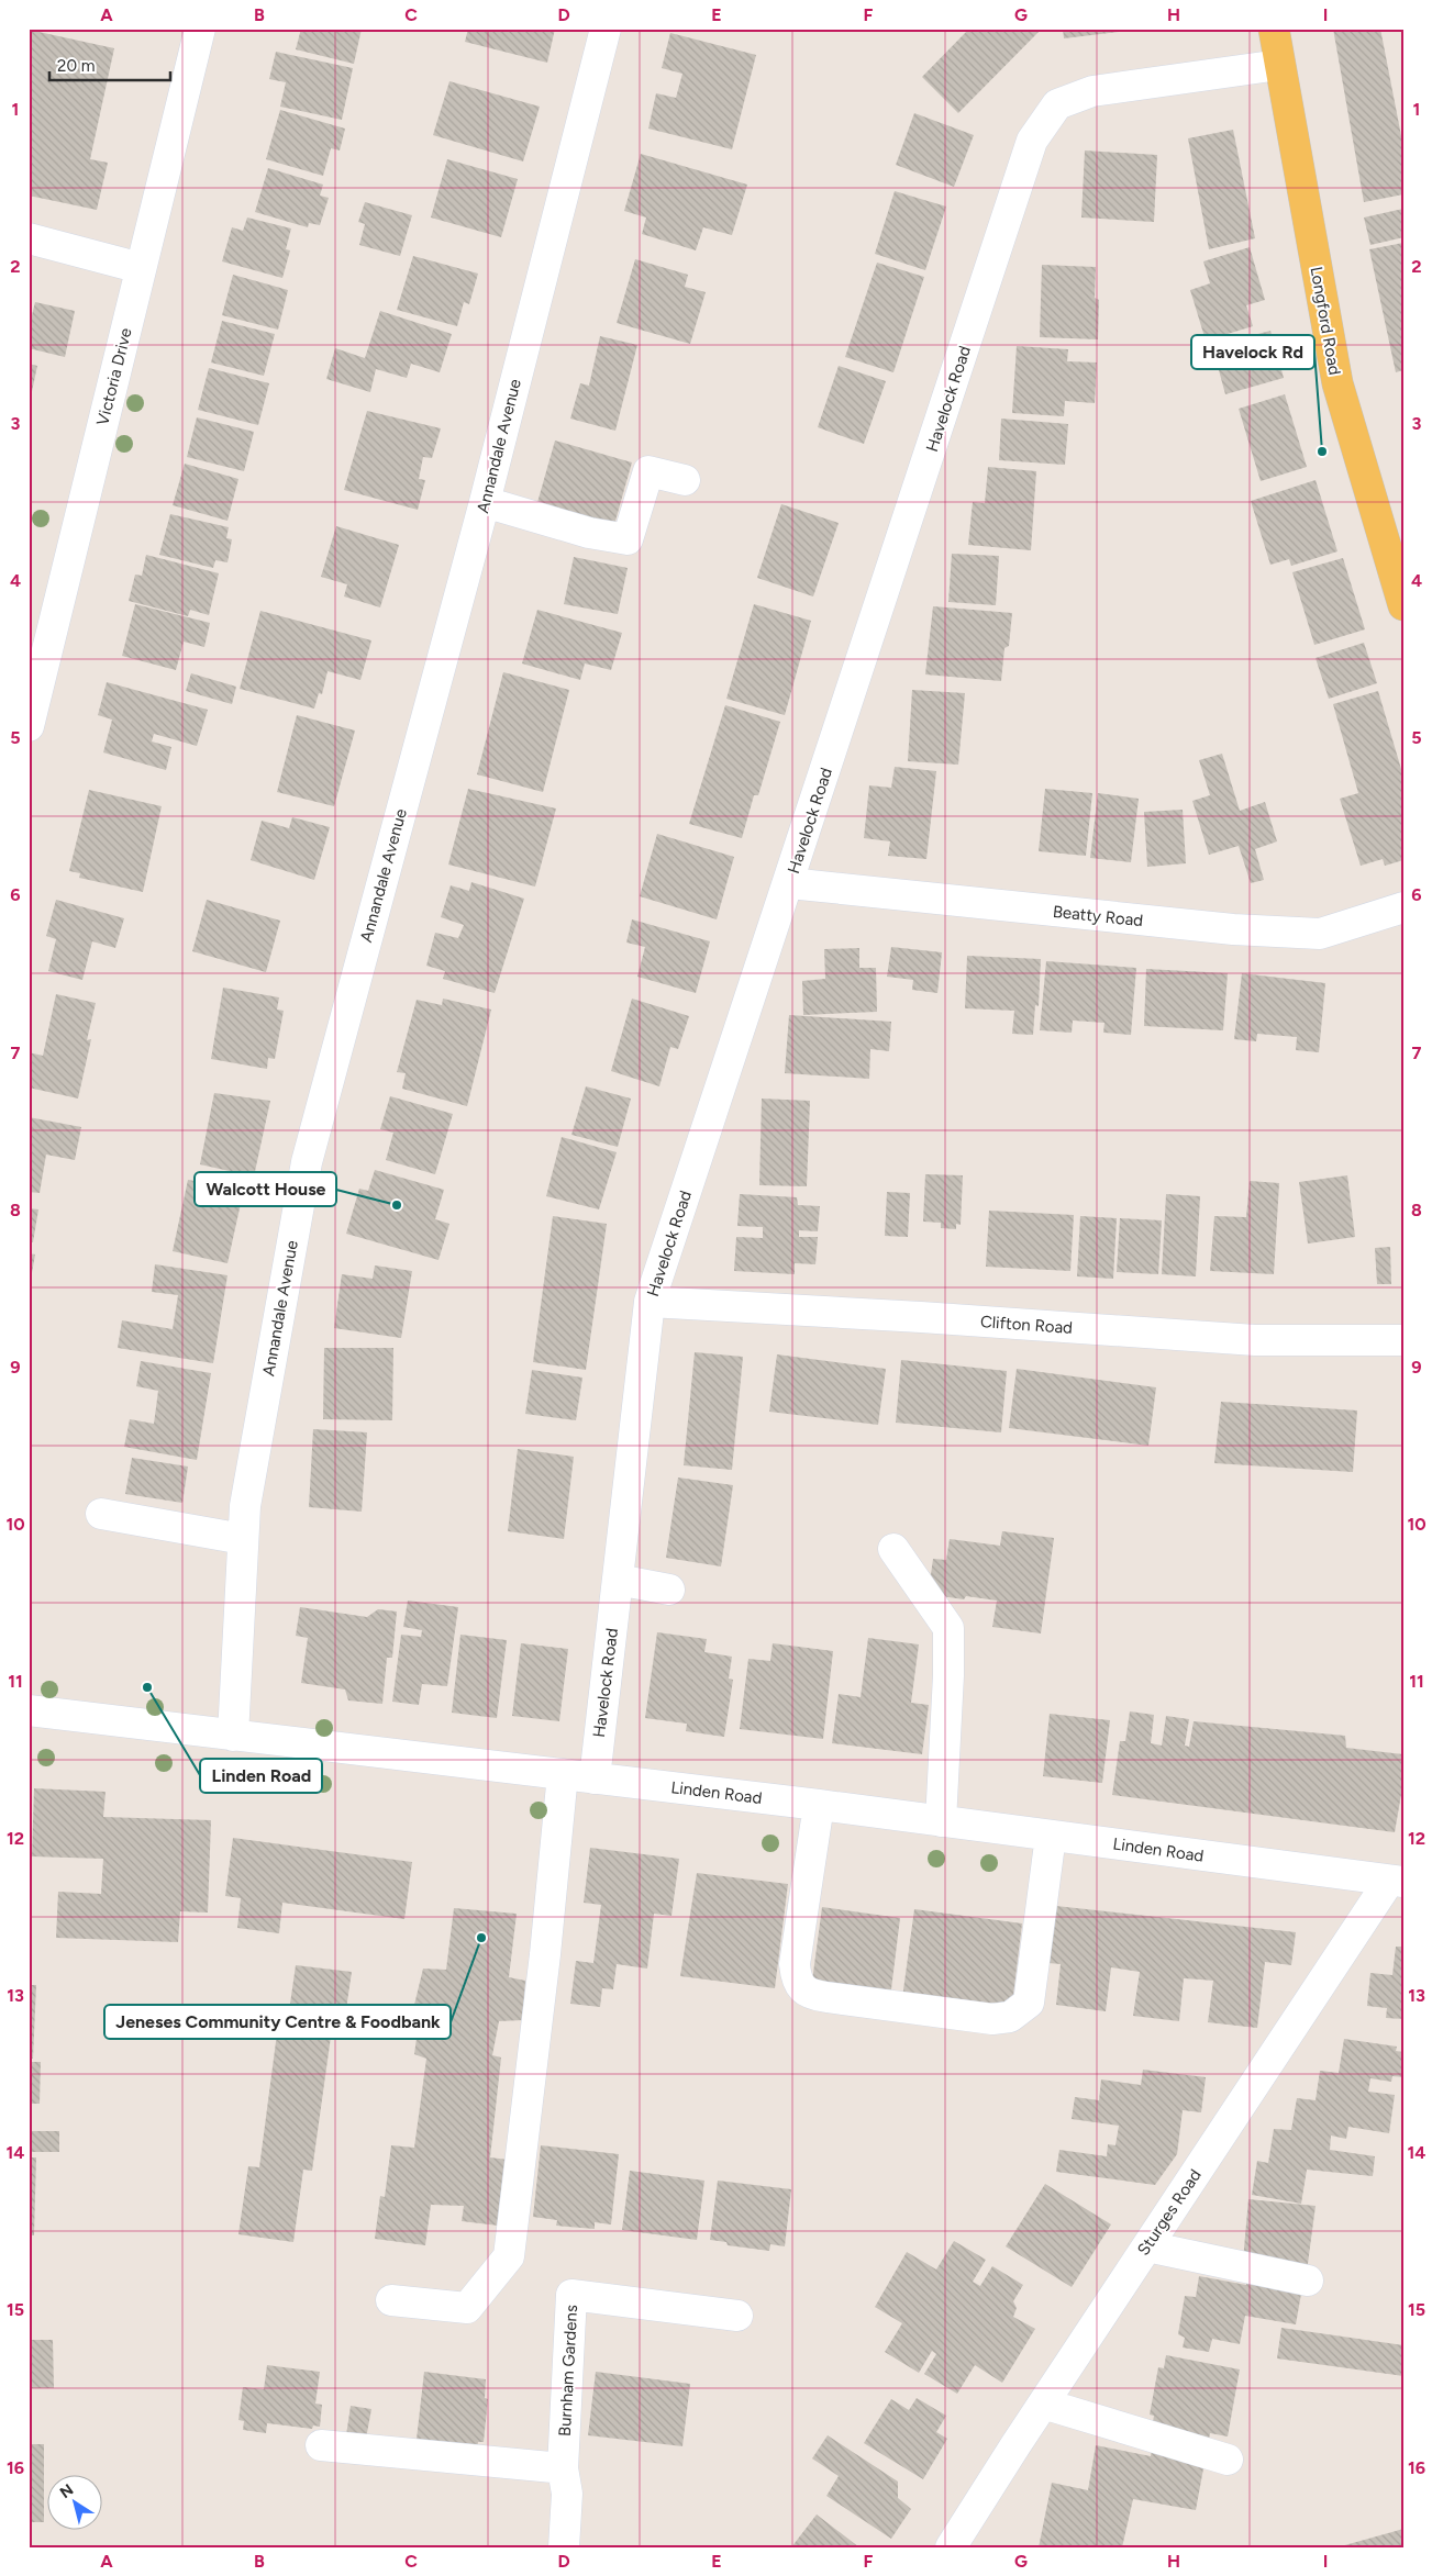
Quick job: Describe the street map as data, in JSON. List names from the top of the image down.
{
  "streets": {
    "main road": ["Longford Road"],
    "street": [
      "Victoria Drive",
      "Havelock Road",
      "Annandale Avenue",
      "Beatty Road",
      "Clifton Road",
      "Linden Road",
      "Sturges Road",
      "Burnham Gardens"
    ]
  },
  "crossings": [
    ["Longford Road", "Havelock Road"],
    ["Havelock Road", "Beatty Road"],
    ["Havelock Road", "Clifton Road"],
    ["Havelock Road", "Linden Road"],
    ["Annandale Avenue", "Linden Road"],
    ["Linden Road", "Sturges Road"]
  ],
  "places": [
    "Havelock Rd",
    "Walcott House",
    "Linden Road",
    "Jeneses Community Centre & Foodbank"
  ],
  "scale_bar": "20 m",
  "north": "top left",
  "grid": {
    "columns": [
      "A",
      "B",
      "C",
      "D",
      "E",
      "F",
      "G",
      "H",
      "I"
    ],
    "rows": [
      "1",
      "2",
      "3",
      "4",
      "5",
      "6",
      "7",
      "8",
      "9",
      "10",
      "11",
      "12",
      "13",
      "14",
      "15",
      "16"
    ]
  }
}
